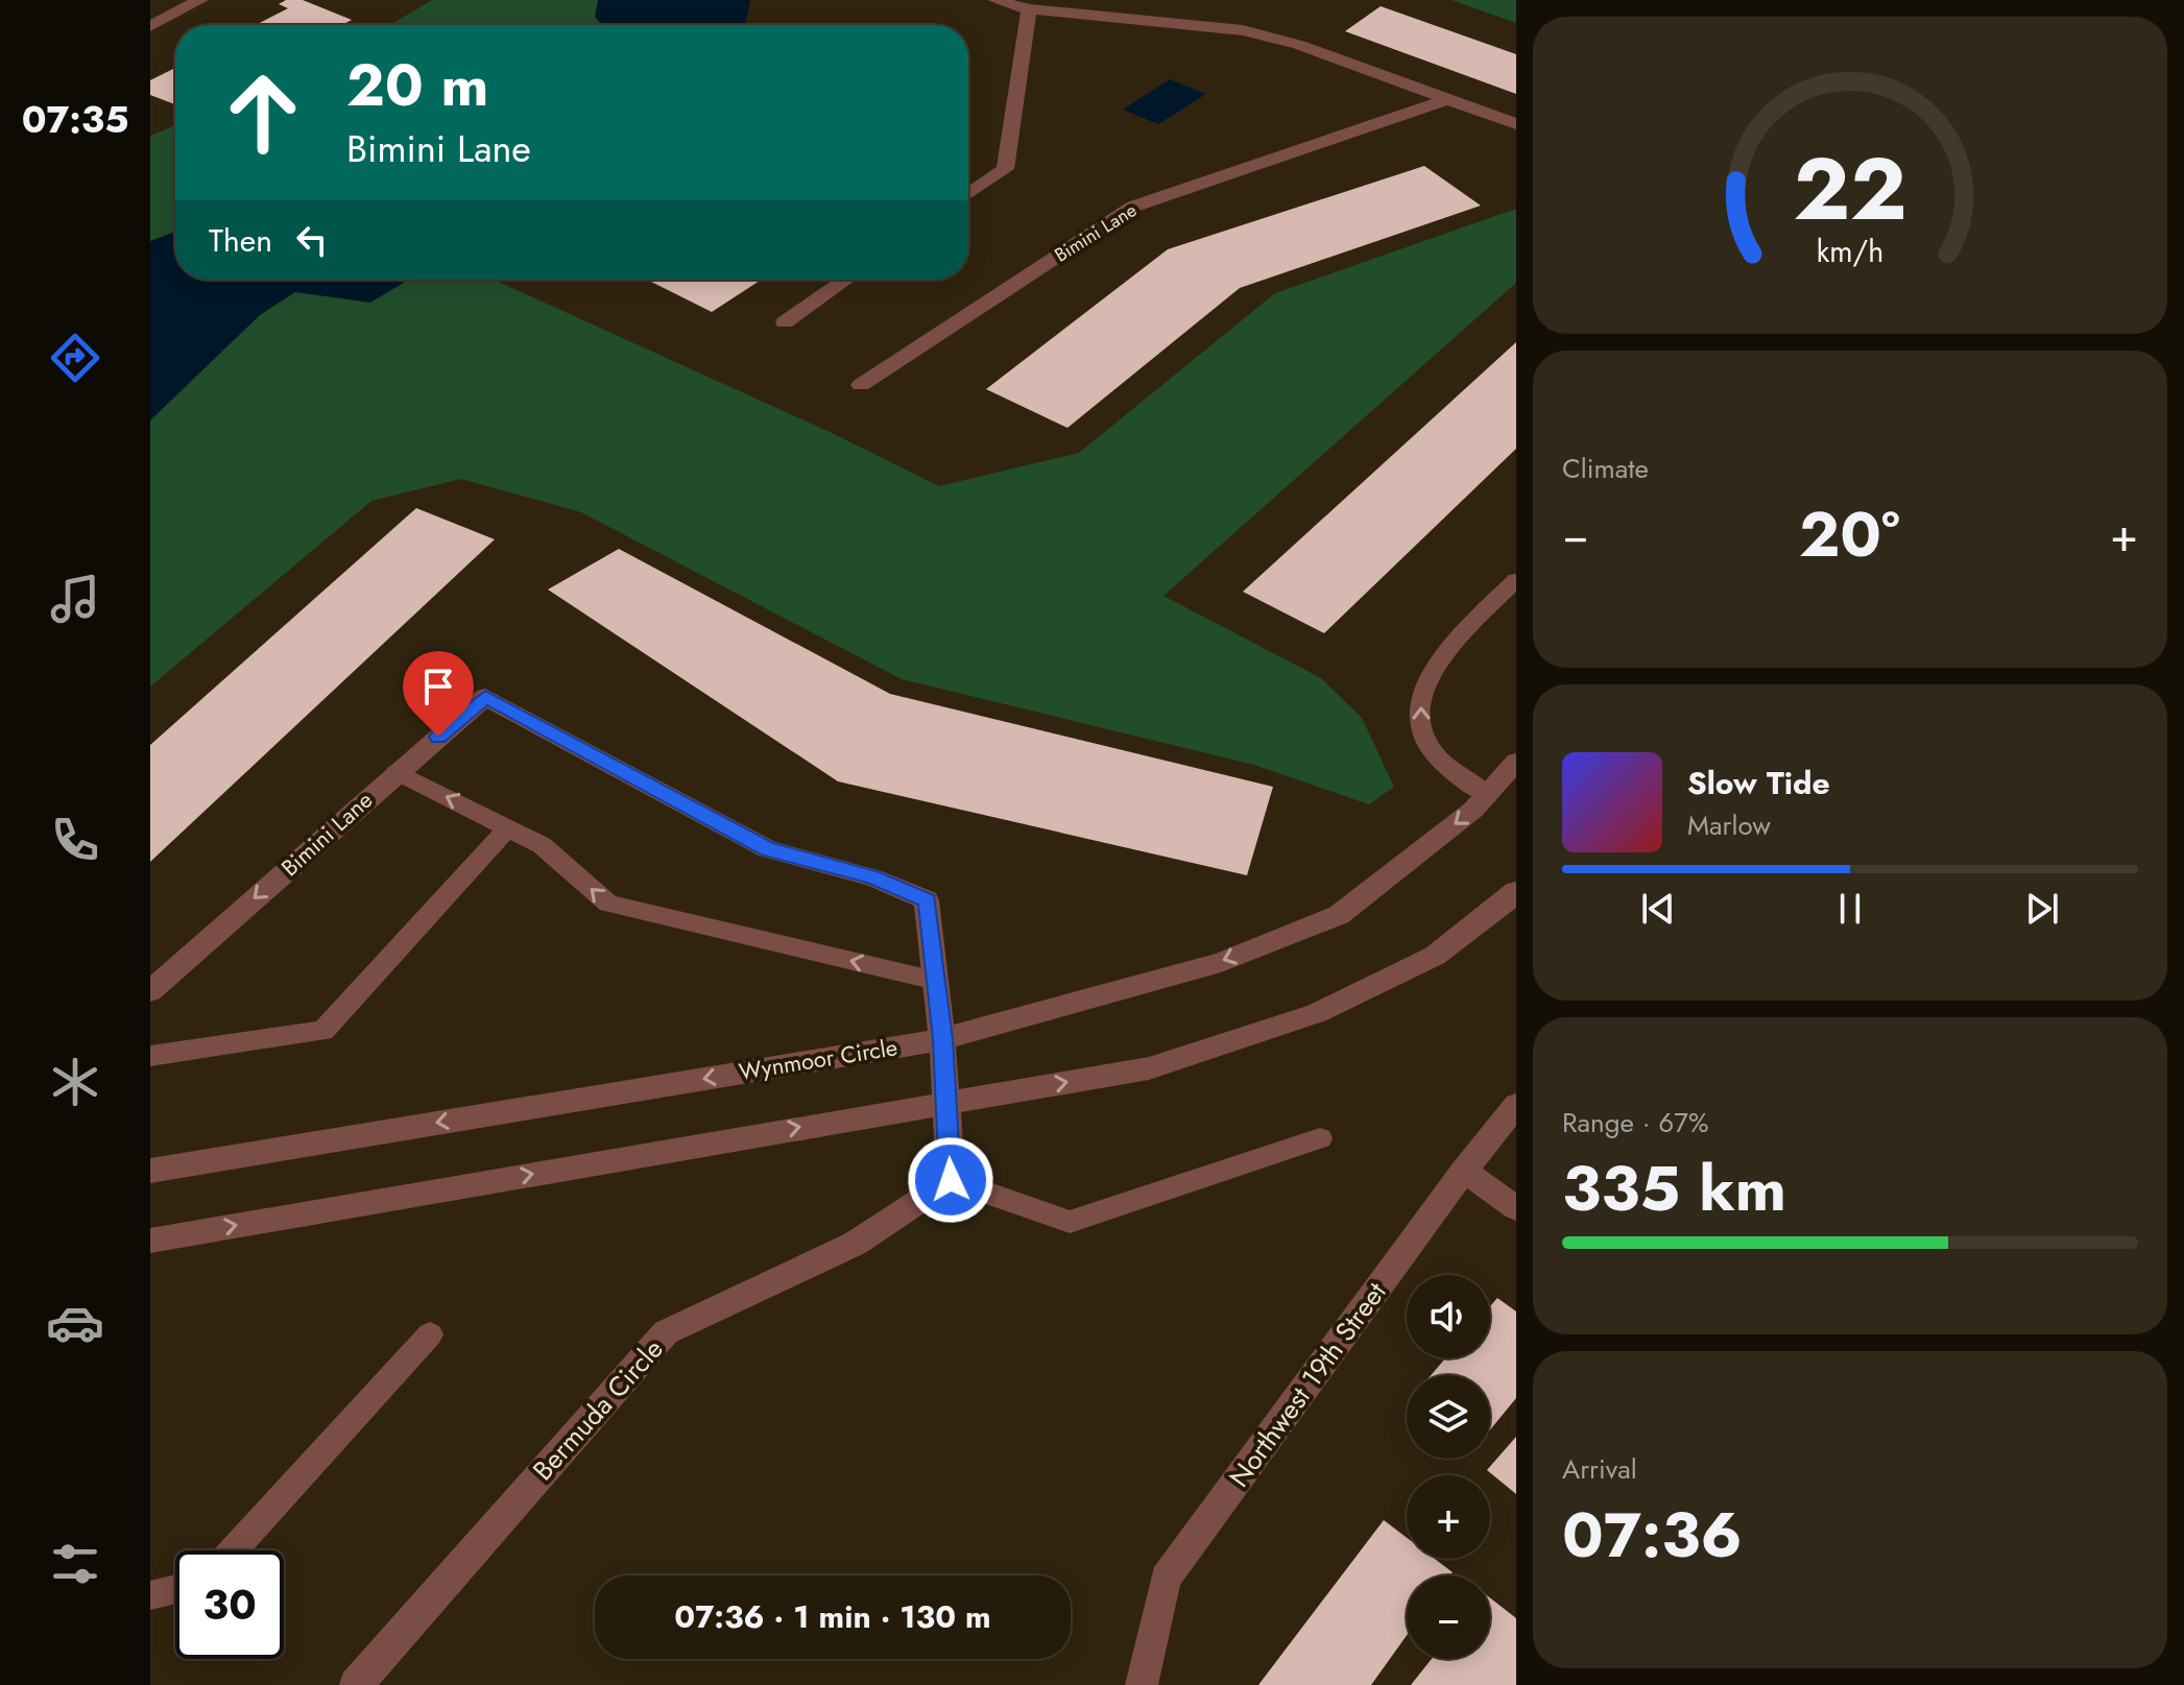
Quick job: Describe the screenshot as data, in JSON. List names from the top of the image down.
{
  "streets": {
    "street": [
      "Bimini Lane",
      "Wynmoor Circle",
      "Northwest 19th Street",
      "Bermuda Circle"
    ]
  },
  "crossings": [
    ["Bimini Lane", "Wynmoor Circle"]
  ],
  "page": {
    "tabs": "07:35",
    "turn": ["20 m", "Bimini Lane"],
    "then": "Then",
    "tile": [
      "Climate",
      ["Range · 67%", "335 km"],
      ["Arrival", "07:36"]
    ],
    "heat": ["−", "20°", "+"],
    "song": ["Slow Tide", "Marlow"],
    "map_buttons": ["+", "−"],
    "limit": "30",
    "trip": "07:36 · 1 min · 130 m",
    "gauge": ["22", "km/h"]
  }
}
